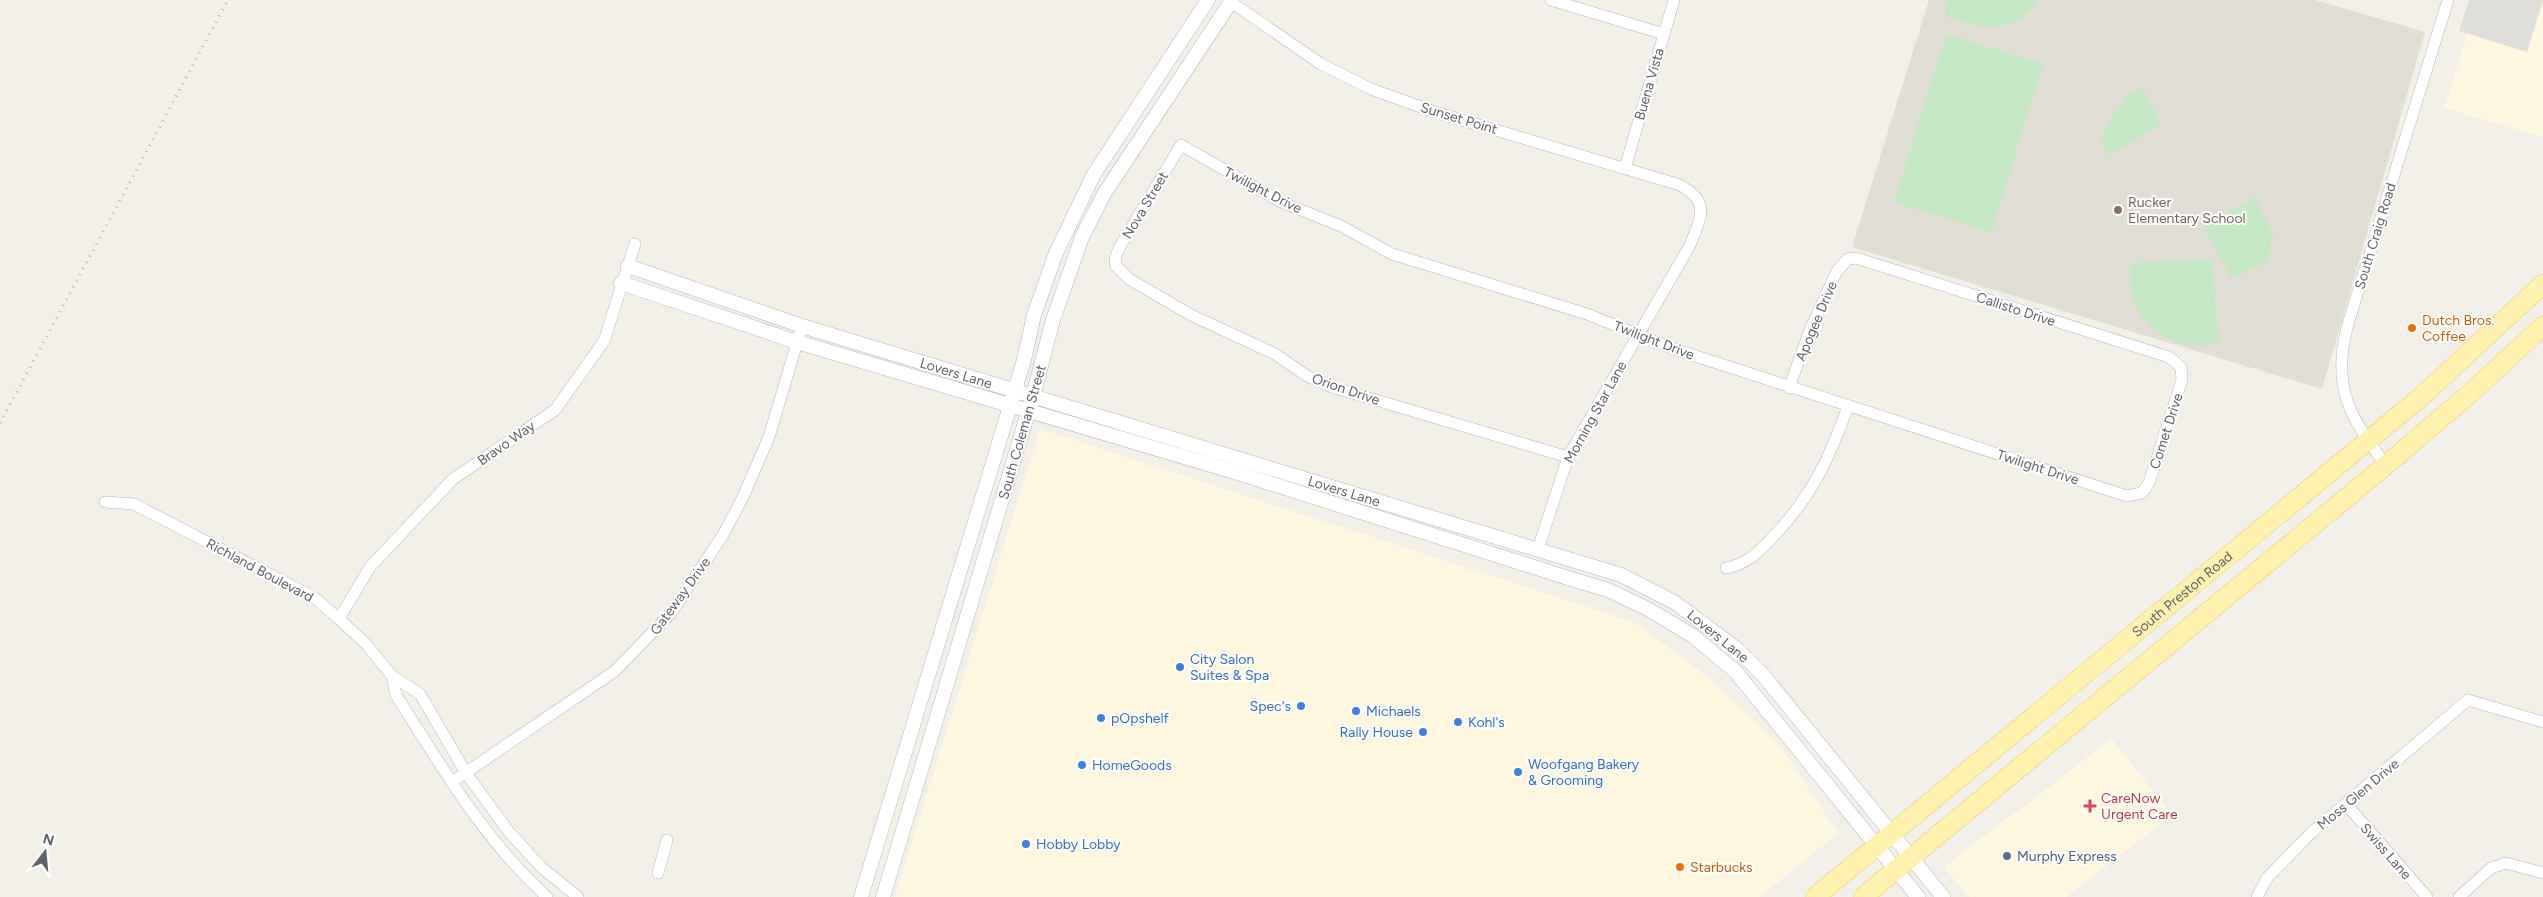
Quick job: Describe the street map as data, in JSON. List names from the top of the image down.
{
  "streets": {
    "main road": ["South Preston Road"],
    "street": [
      "Buena Vista",
      "Sunset Point",
      "Twilight Drive",
      "Nova Street",
      "South Craig Road",
      "Callisto Drive",
      "Apogee Drive",
      "Lovers Lane",
      "Orion Drive",
      "Morning Star Lane",
      "Comet Drive",
      "South Coleman Street",
      "Bravo Way",
      "Richland Boulevard",
      "Gateway Drive",
      "Moss Glen Drive",
      "Swiss Lane"
    ]
  },
  "crossings": [
    ["Buena Vista", "Sunset Point"],
    ["Sunset Point", "Morning Star Lane"],
    ["Sunset Point", "South Coleman Street"],
    ["Twilight Drive", "Nova Street"],
    ["Twilight Drive", "Apogee Drive"],
    ["Twilight Drive", "Morning Star Lane"],
    ["Twilight Drive", "Comet Drive"],
    ["Nova Street", "Orion Drive"],
    ["South Craig Road", "South Preston Road"],
    ["Callisto Drive", "Apogee Drive"],
    ["Callisto Drive", "Comet Drive"],
    ["Lovers Lane", "Morning Star Lane"],
    ["Lovers Lane", "South Coleman Street"],
    ["Lovers Lane", "Bravo Way"],
    ["Lovers Lane", "South Preston Road"],
    ["Lovers Lane", "Gateway Drive"],
    ["Orion Drive", "Morning Star Lane"],
    ["Bravo Way", "Richland Boulevard"],
    ["Richland Boulevard", "Gateway Drive"],
    ["Moss Glen Drive", "Swiss Lane"]
  ],
  "places": {
    "other": [
      "Rucker Elementary School",
      "Dutch Bros. Coffee",
      "City Salon Suites & Spa",
      "Spec's",
      "Michaels",
      "pOpshelf",
      "Kohl's",
      "Rally House",
      "HomeGoods",
      "Woofgang Bakery & Grooming",
      "Hobby Lobby",
      "Murphy Express",
      "Starbucks"
    ],
    "health": ["CareNow Urgent Care"]
  },
  "north": "top"
}
